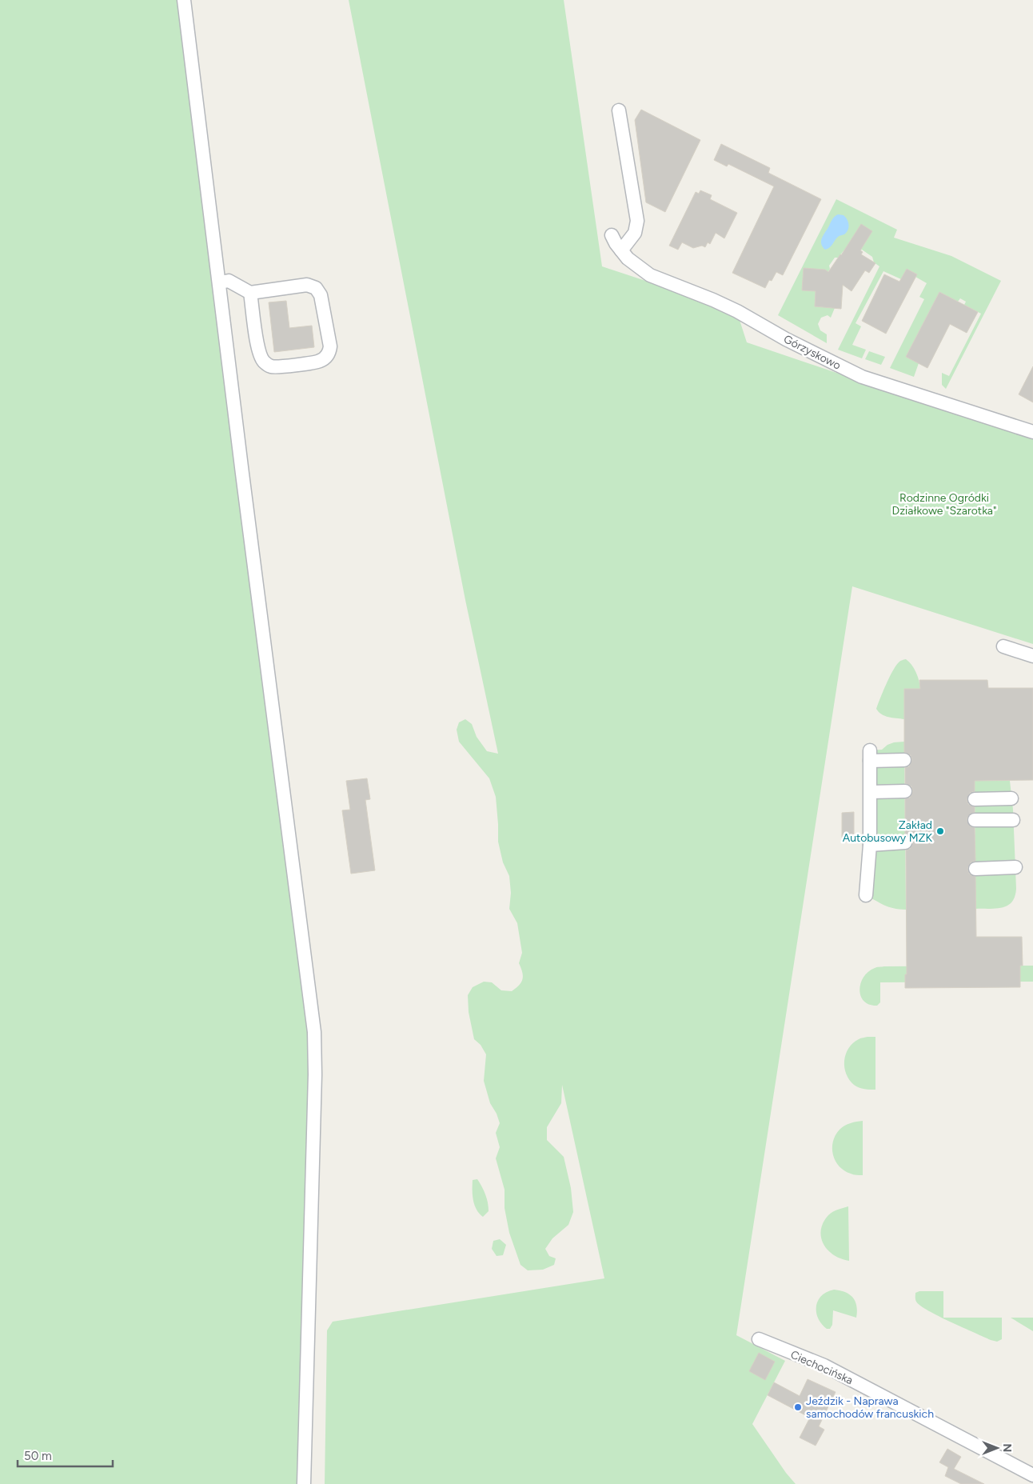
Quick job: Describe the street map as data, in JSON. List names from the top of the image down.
{
  "streets": {
    "street": ["Górzyskowo", "Ciechocińska"]
  },
  "parks": ["Rodzinne Ogródki Działkowe \"Szarotka\""],
  "places": ["Zakład Autobusowy MZK", "Jeździk - Naprawa samochodów francuskich"],
  "scale_bar": "50 m",
  "north": "right"
}
